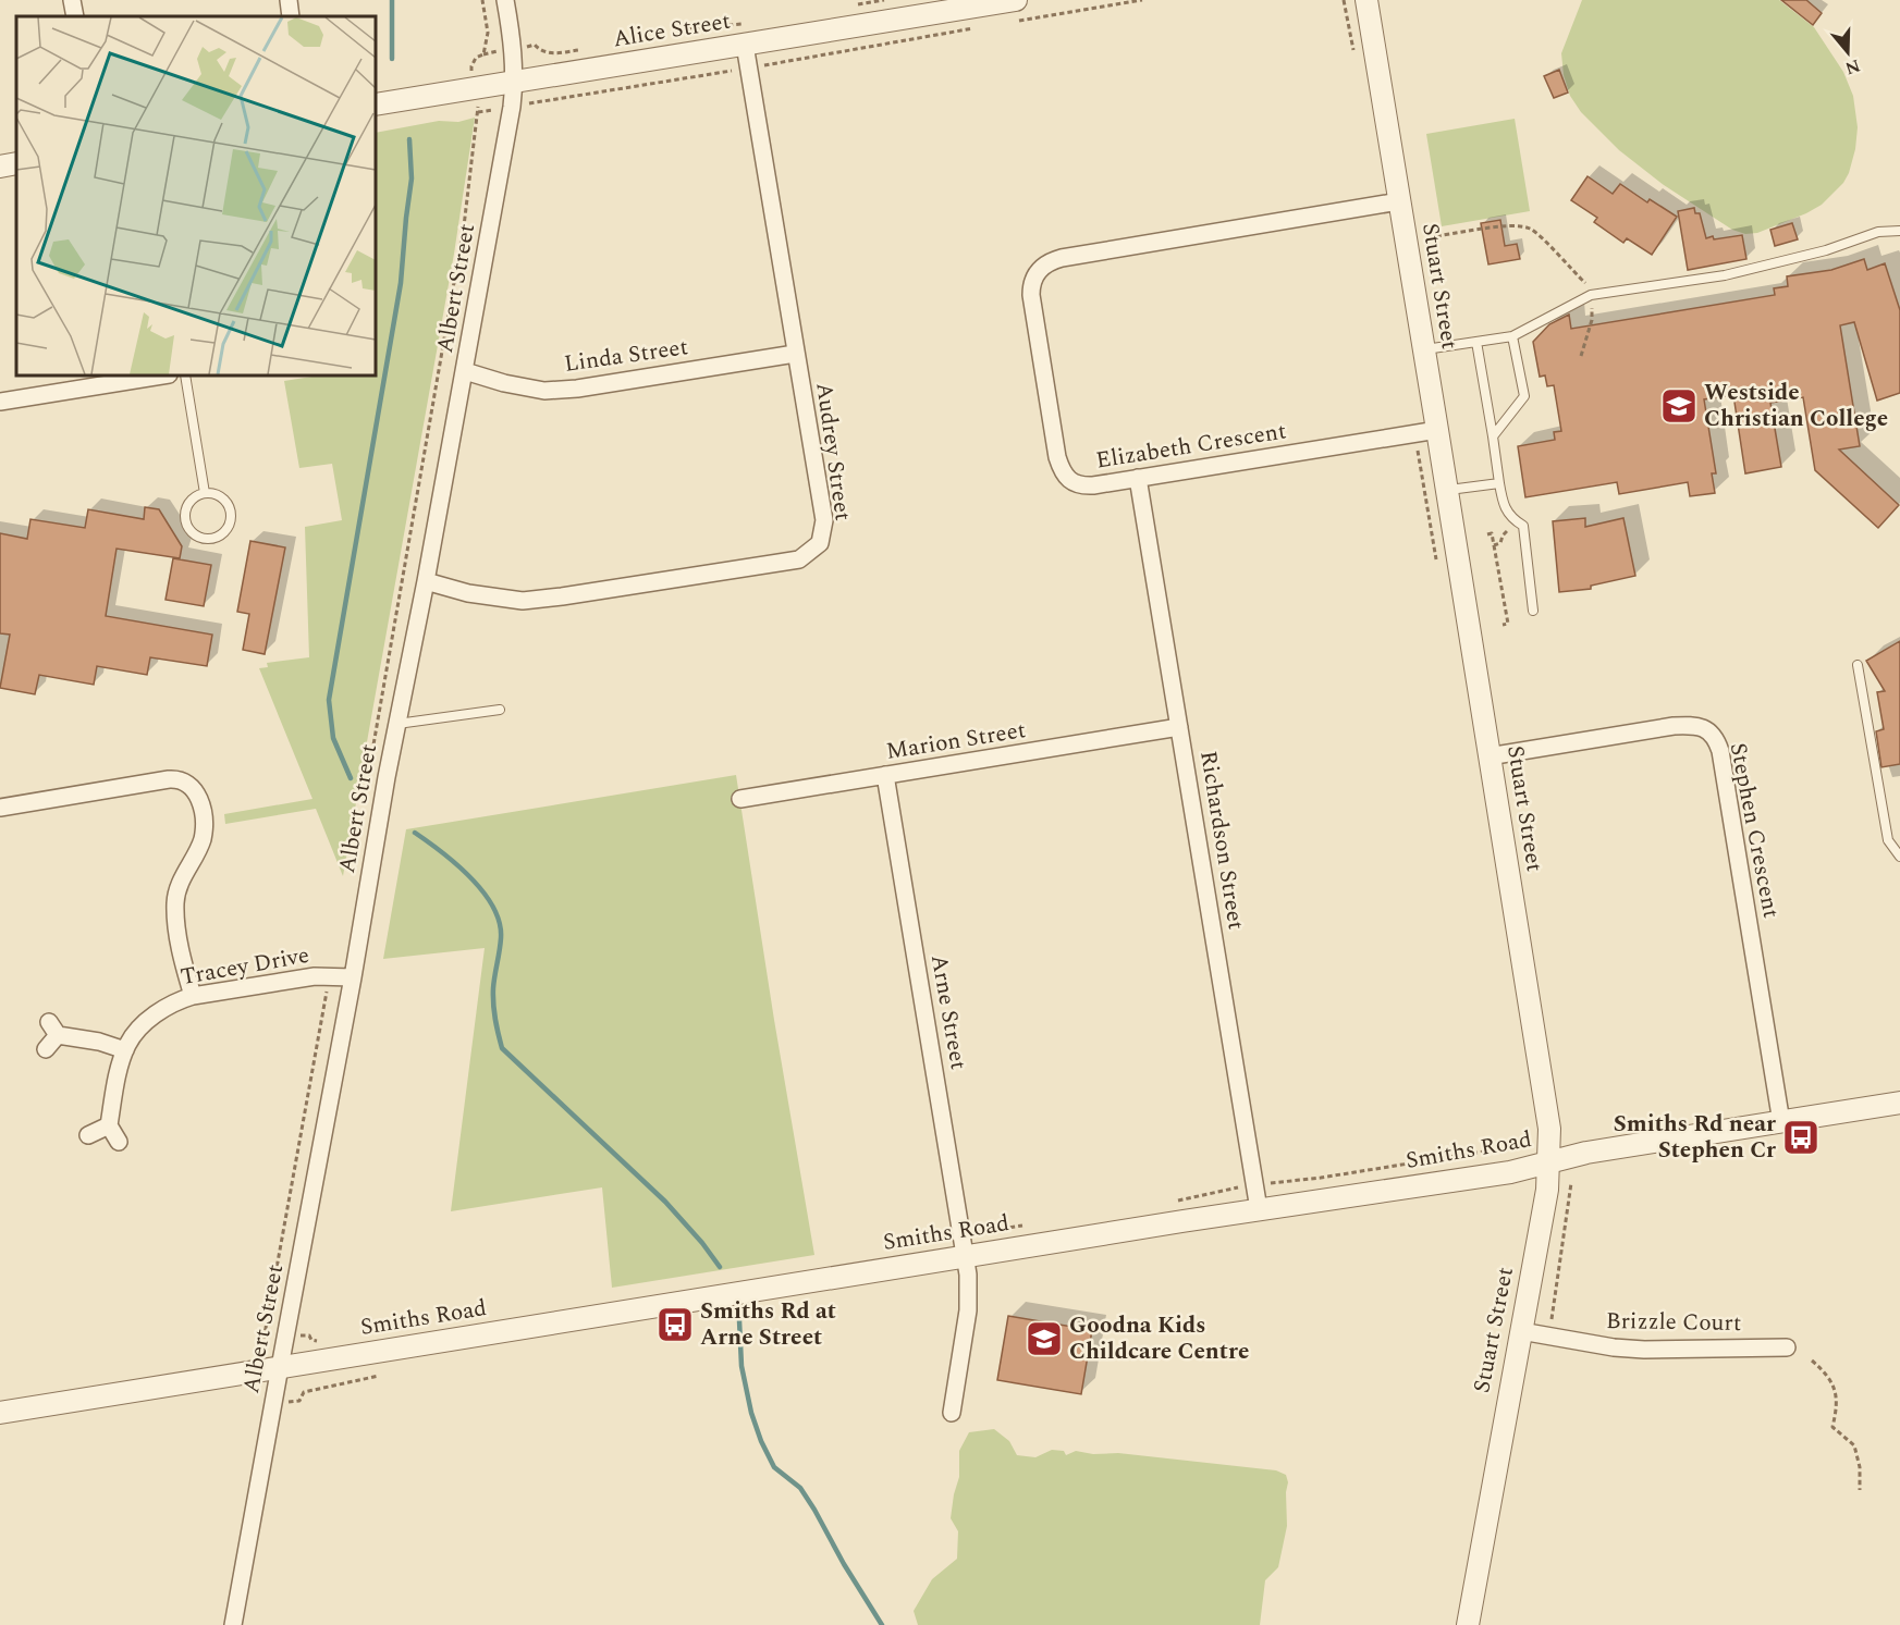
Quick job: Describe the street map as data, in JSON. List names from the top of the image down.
{
  "streets": {
    "street": [
      "Alice Street",
      "Stuart Street",
      "Albert Street",
      "Linda Street",
      "Elizabeth Crescent",
      "Audrey Street",
      "Marion Street",
      "Stephen Crescent",
      "Richardson Street",
      "Tracey Drive",
      "Arne Street",
      "Smiths Road",
      "Brizzle Court"
    ]
  },
  "crossings": [
    ["Alice Street", "Albert Street"],
    ["Alice Street", "Audrey Street"],
    ["Stuart Street", "Elizabeth Crescent"],
    ["Stuart Street", "Stephen Crescent"],
    ["Stuart Street", "Smiths Road"],
    ["Stuart Street", "Brizzle Court"],
    ["Albert Street", "Linda Street"],
    ["Albert Street", "Audrey Street"],
    ["Albert Street", "Tracey Drive"],
    ["Albert Street", "Smiths Road"],
    ["Linda Street", "Audrey Street"],
    ["Elizabeth Crescent", "Richardson Street"],
    ["Marion Street", "Richardson Street"],
    ["Marion Street", "Arne Street"],
    ["Stephen Crescent", "Smiths Road"],
    ["Richardson Street", "Smiths Road"],
    ["Arne Street", "Smiths Road"]
  ],
  "places": {
    "school or university": ["Westside Christian College", "Goodna Kids Childcare Centre"],
    "bus stop": ["Smiths Rd near Stephen Cr", "Smiths Rd at Arne Street"]
  },
  "north": "bottom"
}
